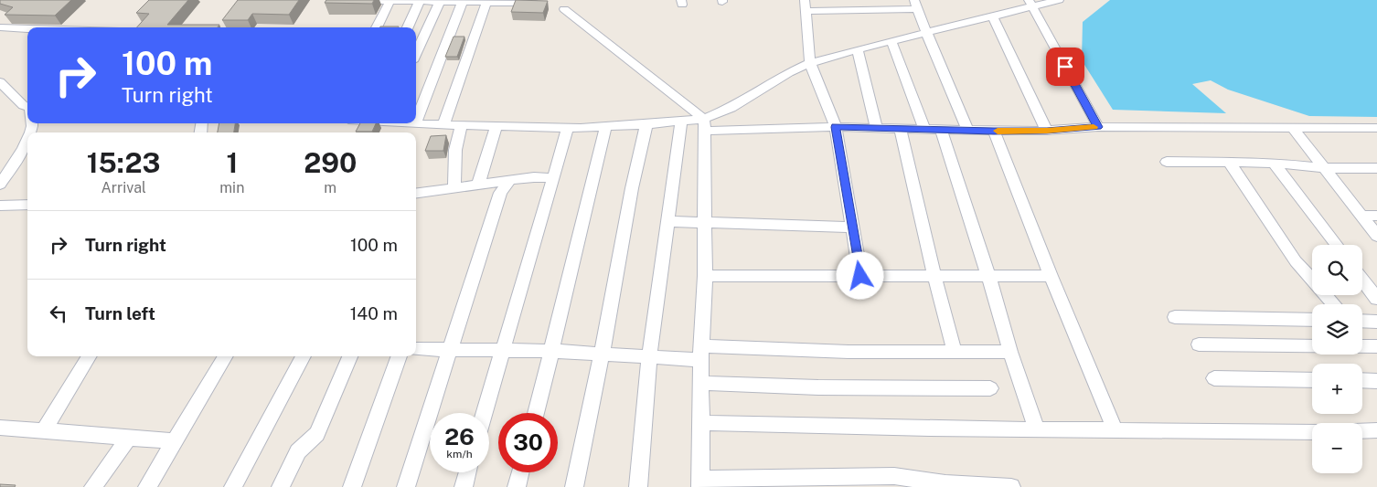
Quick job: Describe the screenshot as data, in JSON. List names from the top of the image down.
{
  "page": {
    "turn": ["100 m", "Turn right"],
    "eta": [
      "15:23",
      "Arrival",
      "1",
      "min",
      "290",
      "m"
    ],
    "list": [
      {
        "name": "Turn right",
        "value": "100 m"
      },
      {
        "name": "Turn left",
        "value": "140 m"
      }
    ],
    "map_buttons": ["+", "−"],
    "speed": "26 km/h",
    "limit": "30"
  }
}
